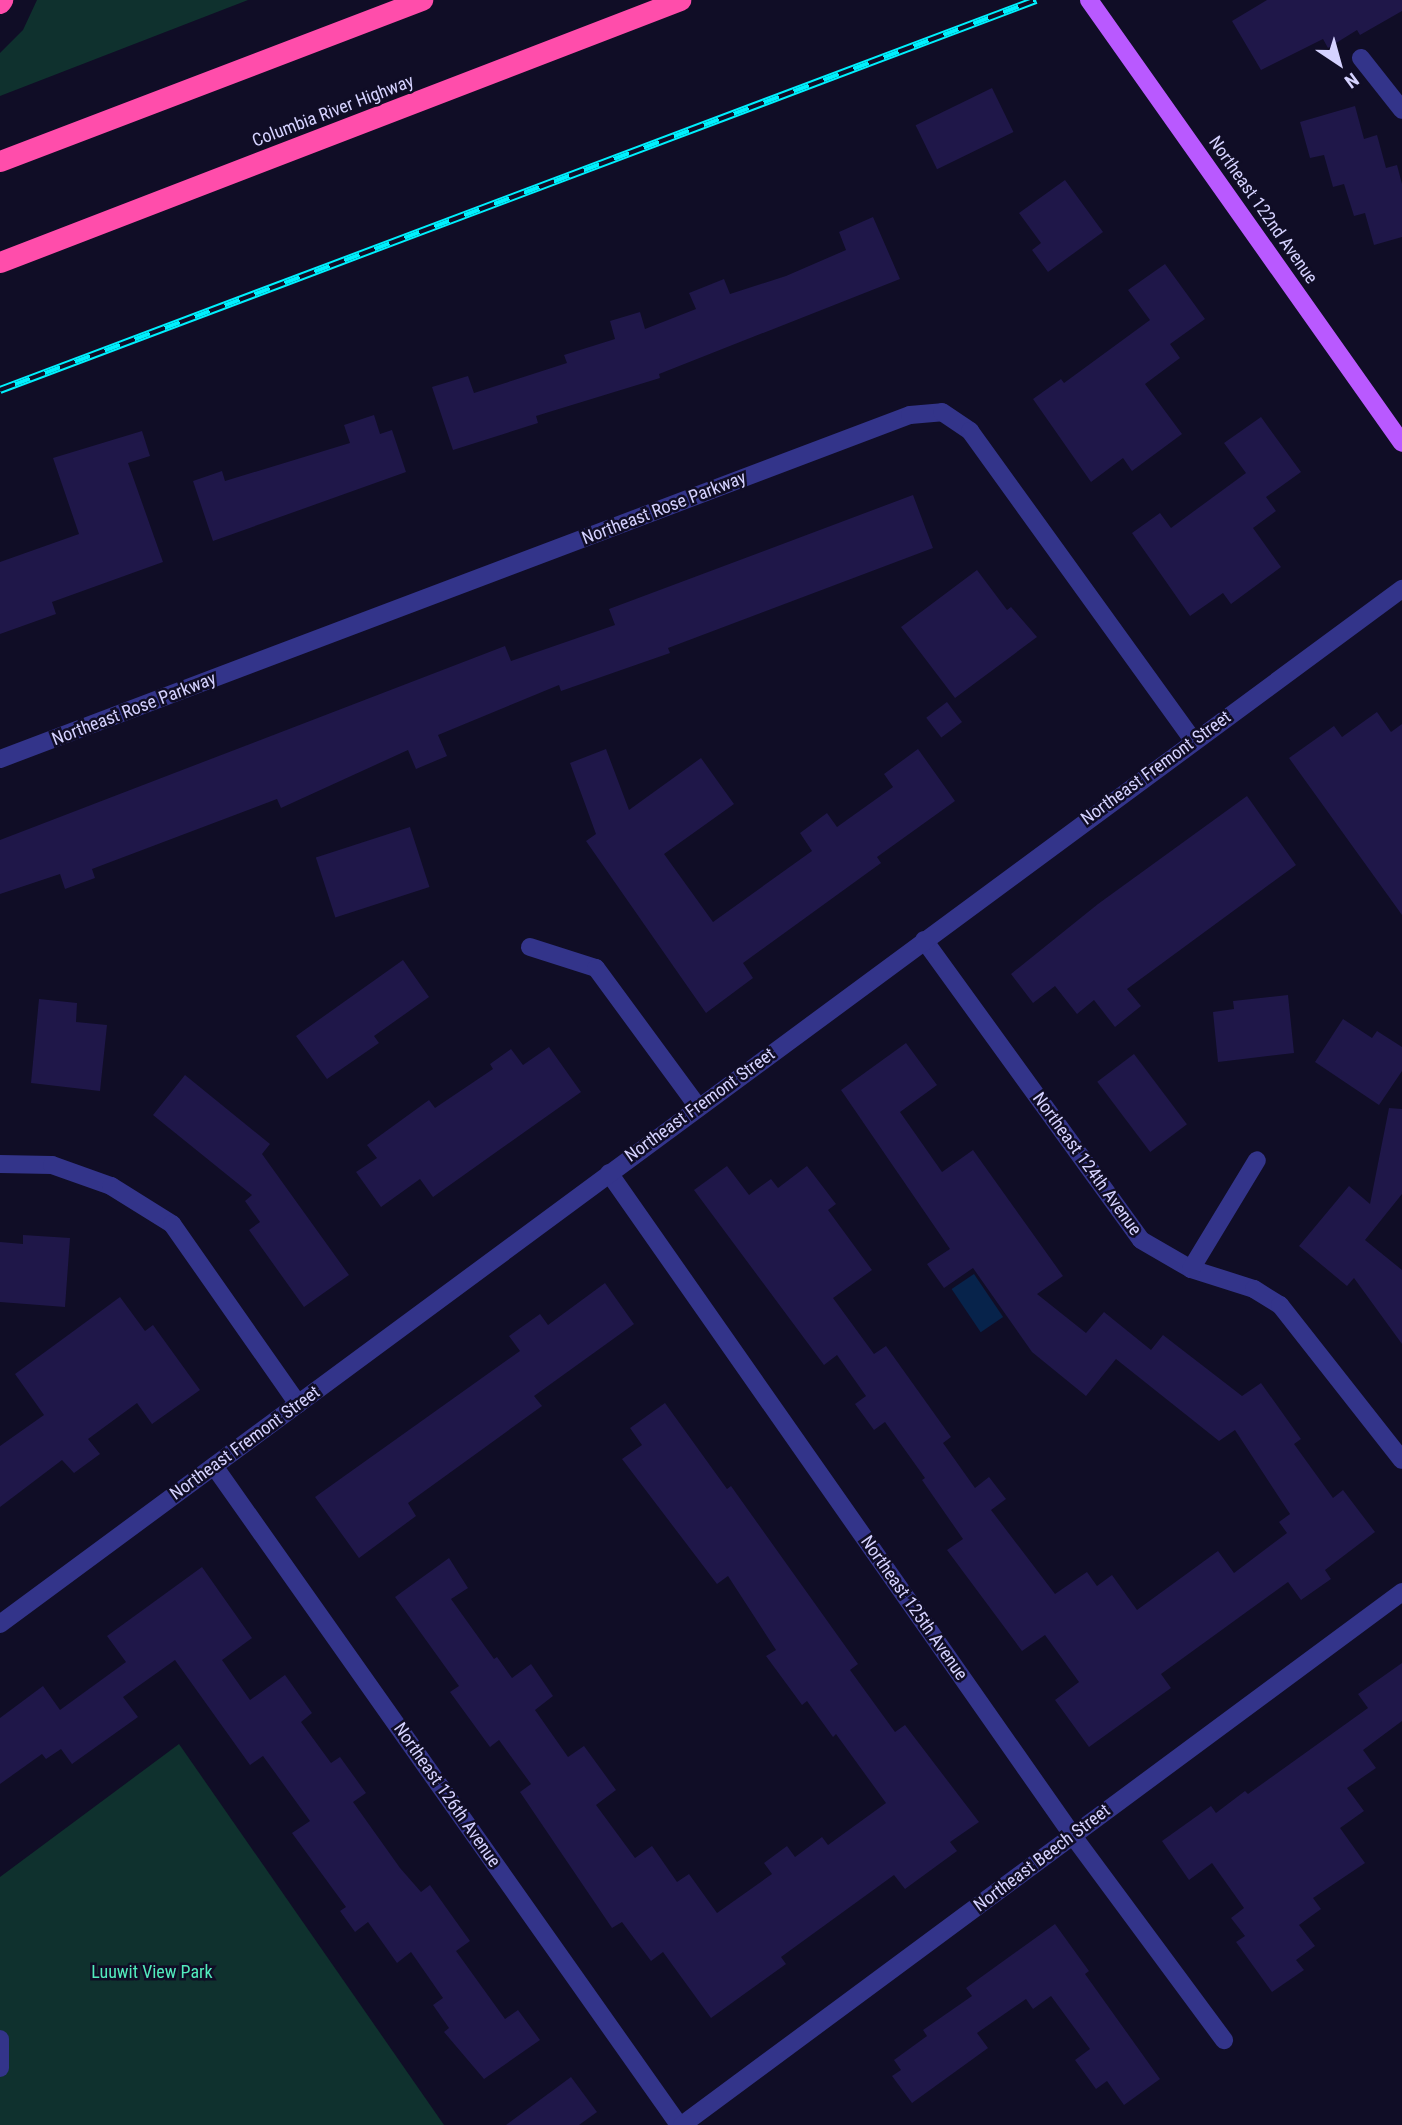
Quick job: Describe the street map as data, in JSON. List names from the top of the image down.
{
  "streets": {
    "highway": ["Columbia River Highway"],
    "main road": ["Northeast 122nd Avenue"],
    "street": [
      "Northeast Rose Parkway",
      "Northeast Fremont Street",
      "Northeast 124th Avenue",
      "Northeast 125th Avenue",
      "Northeast 126th Avenue",
      "Northeast Beech Street"
    ]
  },
  "crossings": [
    ["Northeast Rose Parkway", "Northeast Fremont Street"],
    ["Northeast Fremont Street", "Northeast 124th Avenue"],
    ["Northeast Fremont Street", "Northeast 125th Avenue"],
    ["Northeast Fremont Street", "Northeast 126th Avenue"],
    ["Northeast 125th Avenue", "Northeast Beech Street"],
    ["Northeast 126th Avenue", "Northeast Beech Street"]
  ],
  "parks": ["Luuwit View Park"],
  "north": "bottom right"
}
